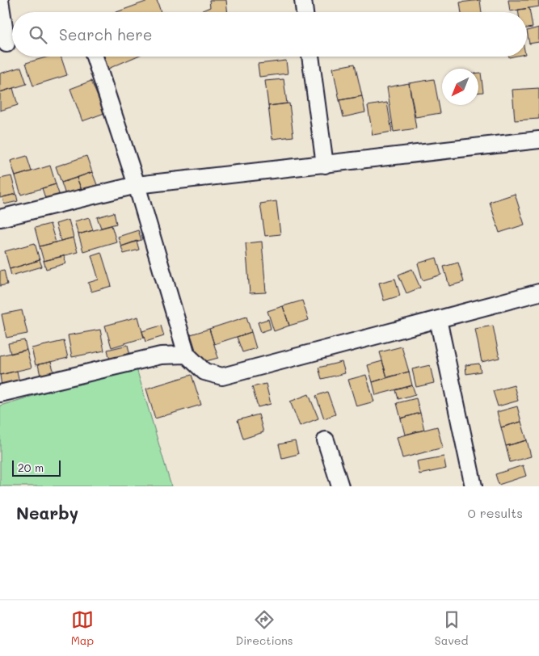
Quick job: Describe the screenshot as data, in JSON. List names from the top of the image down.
{
  "scale_bar": "20 m",
  "north": "bottom left",
  "page": {
    "search": "Search here",
    "scale": "20 m",
    "heading": ["Nearby", "0 results"],
    "nav": ["Map", "Directions", "Saved"]
  }
}
